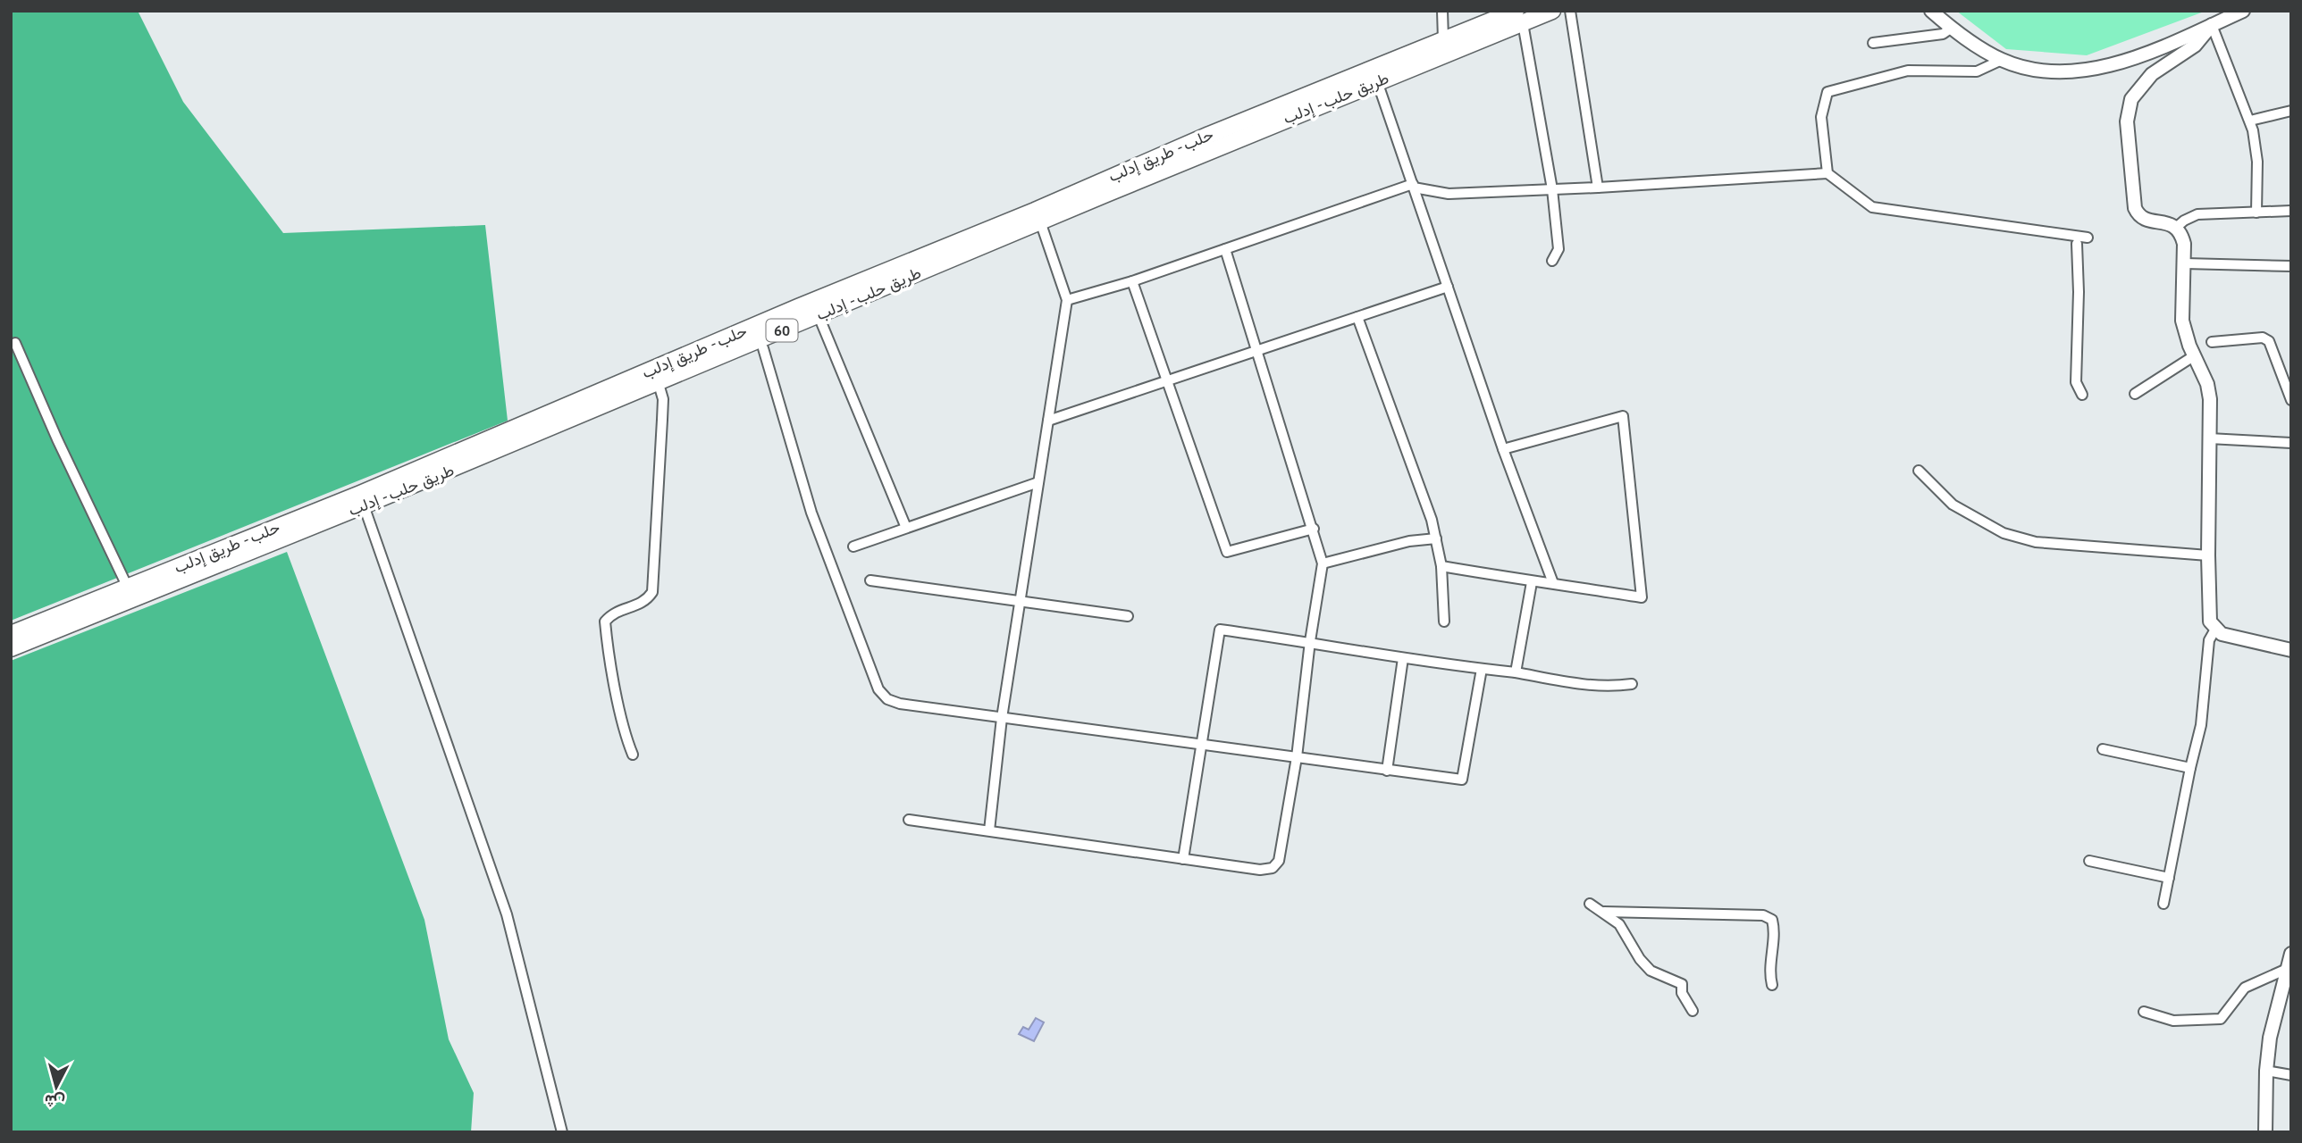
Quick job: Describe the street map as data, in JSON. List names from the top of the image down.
{
  "streets": {
    "highway": ["طريق حلب - إدلب", "حلب - طريق إدلب", "60"]
  },
  "crossings": [
    ["طريق حلب - إدلب", "حلب - طريق إدلب"]
  ],
  "north": "bottom"
}
